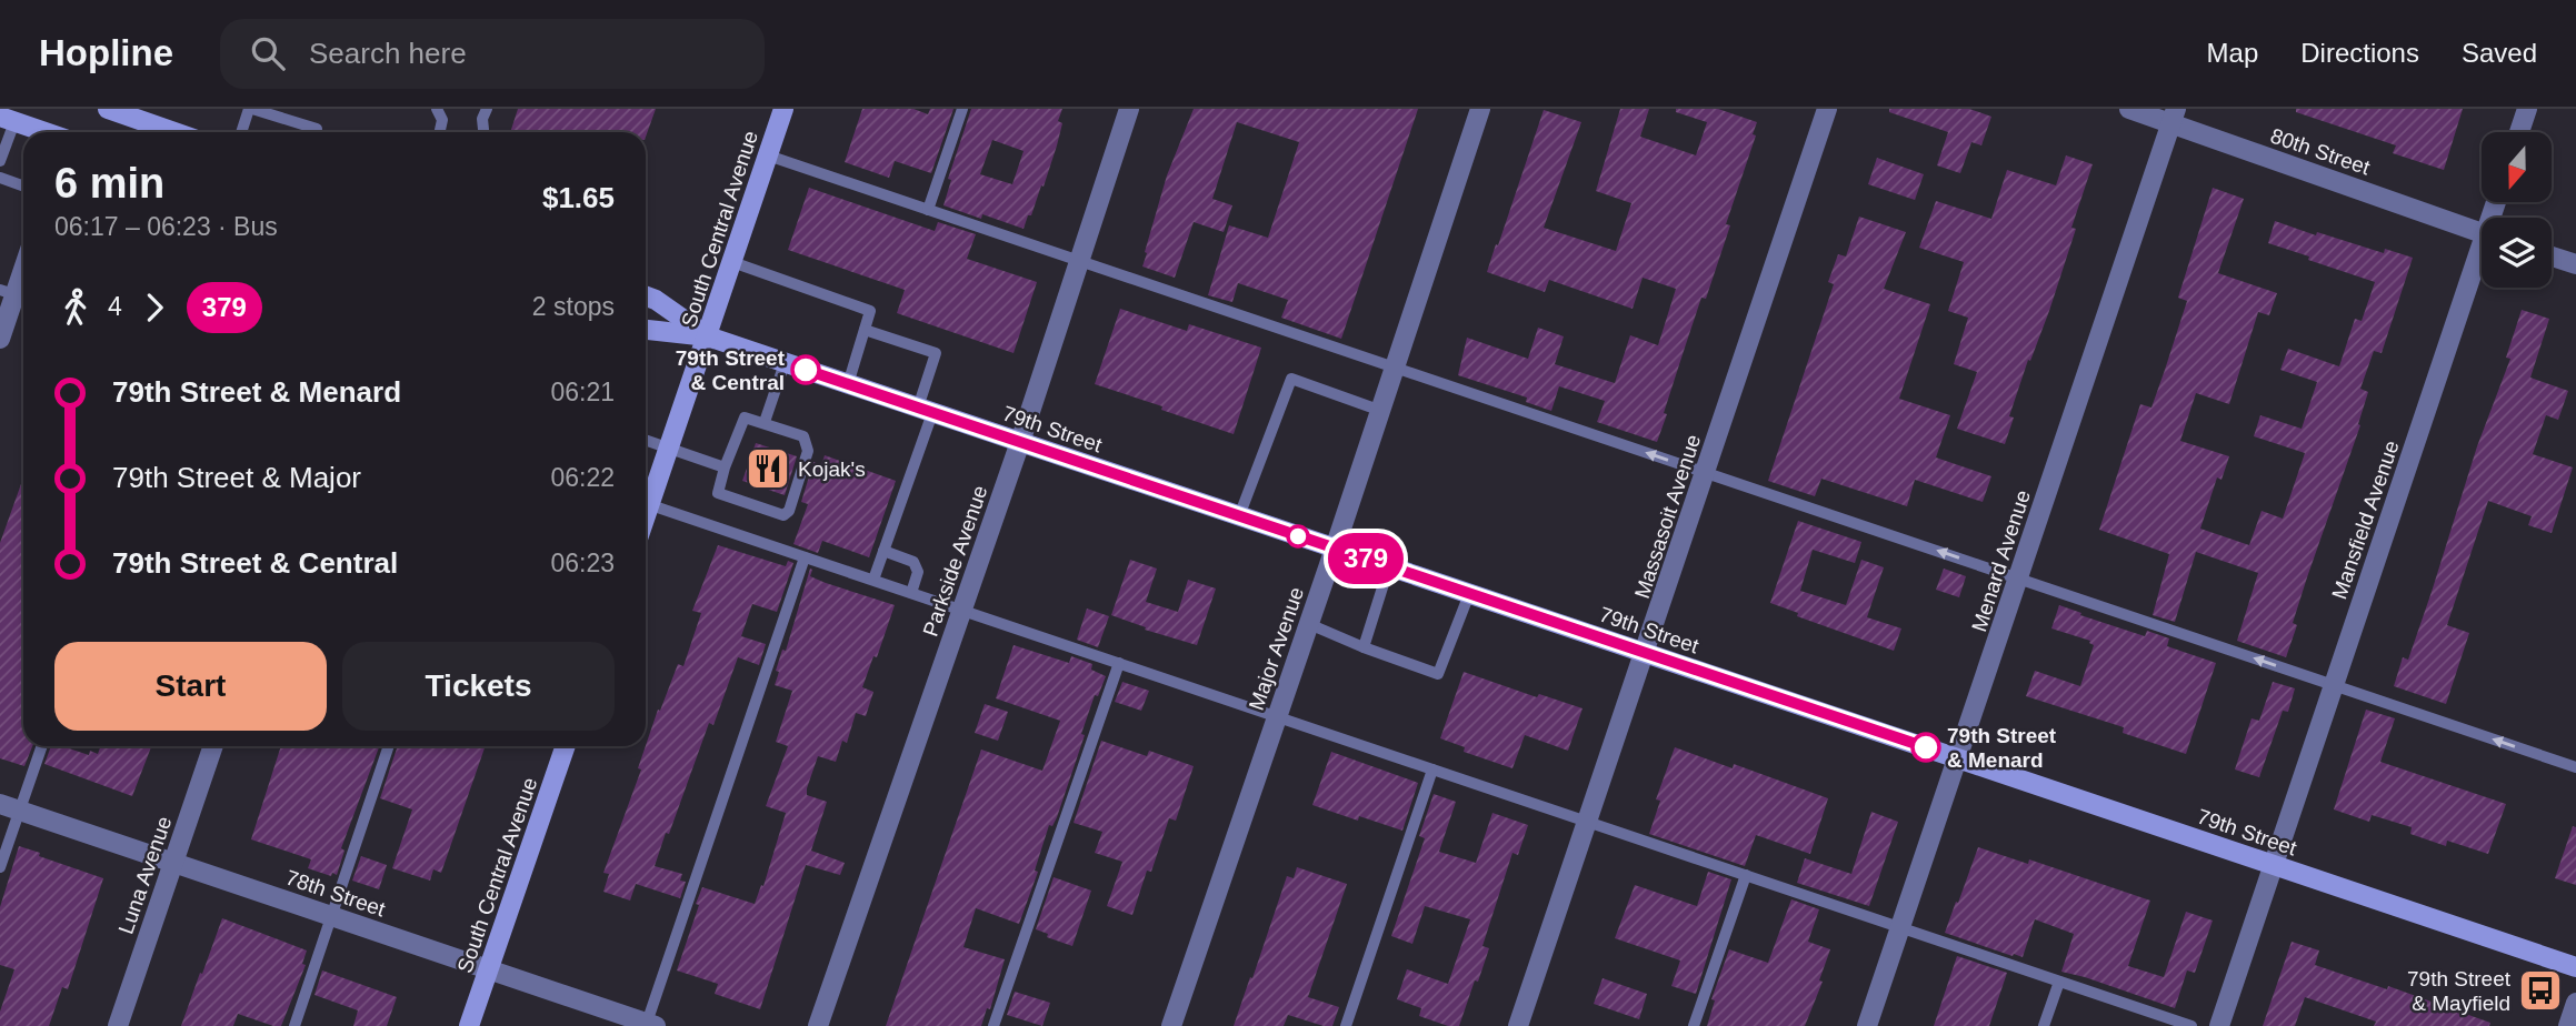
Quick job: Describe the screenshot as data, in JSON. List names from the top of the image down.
{
  "streets": {
    "main road": ["South Central Avenue", "79th Street"],
    "street": [
      "80th Street",
      "Massasoit Avenue",
      "Mansfield Avenue",
      "Parkside Avenue",
      "Menard Avenue",
      "Major Avenue",
      "Luna Avenue",
      "78th Street"
    ]
  },
  "crossings": [
    ["80th Street", "Menard Avenue"],
    ["South Central Avenue", "79th Street"],
    ["South Central Avenue", "78th Street"],
    ["79th Street", "Massasoit Avenue"],
    ["79th Street", "Mansfield Avenue"],
    ["79th Street", "Parkside Avenue"],
    ["79th Street", "Menard Avenue"],
    ["79th Street", "Major Avenue"],
    ["Luna Avenue", "78th Street"]
  ],
  "places": {
    "other": ["79th Street & Central", "79th Street & Menard"],
    "restaurant": ["Kojak's"],
    "bus stop": ["79th Street & Mayfield"]
  },
  "lines": ["bus line 379"],
  "north": "bottom",
  "page": {
    "header": "Hopline",
    "search": "Search here",
    "nav": ["Map", "Directions", "Saved"],
    "on_map": "379",
    "heading": ["6 min", "06:17 – 06:23 · Bus", "$1.65"],
    "legs": ["4", "379", "2 stops"],
    "list": [
      {
        "name": "79th Street & Menard",
        "value": "06:21"
      },
      {
        "name": "79th Street & Major",
        "value": "06:22"
      },
      {
        "name": "79th Street & Central",
        "value": "06:23"
      }
    ],
    "buttons": ["Start", "Tickets"]
  }
}
